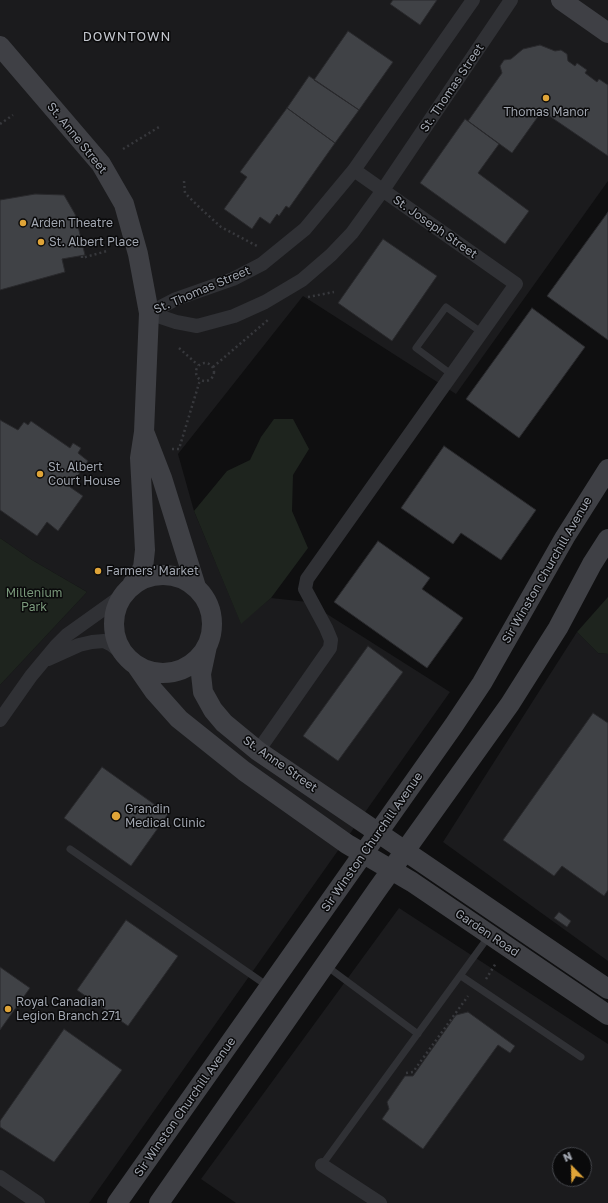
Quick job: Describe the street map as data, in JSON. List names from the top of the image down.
{
  "streets": {
    "street": [
      "St. Thomas Street",
      "St. Anne Street",
      "St. Joseph Street",
      "Sir Winston Churchill Avenue",
      "Garden Road"
    ]
  },
  "crossings": [
    ["St. Thomas Street", "St. Anne Street"],
    ["St. Thomas Street", "St. Joseph Street"],
    ["St. Anne Street", "Sir Winston Churchill Avenue"],
    ["St. Anne Street", "Garden Road"],
    ["Sir Winston Churchill Avenue", "Garden Road"]
  ],
  "districts": ["DOWNTOWN"],
  "parks": ["Millenium Park"],
  "places": [
    "Thomas Manor",
    "Arden Theatre",
    "St. Albert Place",
    "St. Albert Court House",
    "Farmers' Market",
    "Grandin Medical Clinic",
    "Royal Canadian Legion Branch 271"
  ],
  "north": "top left"
}
